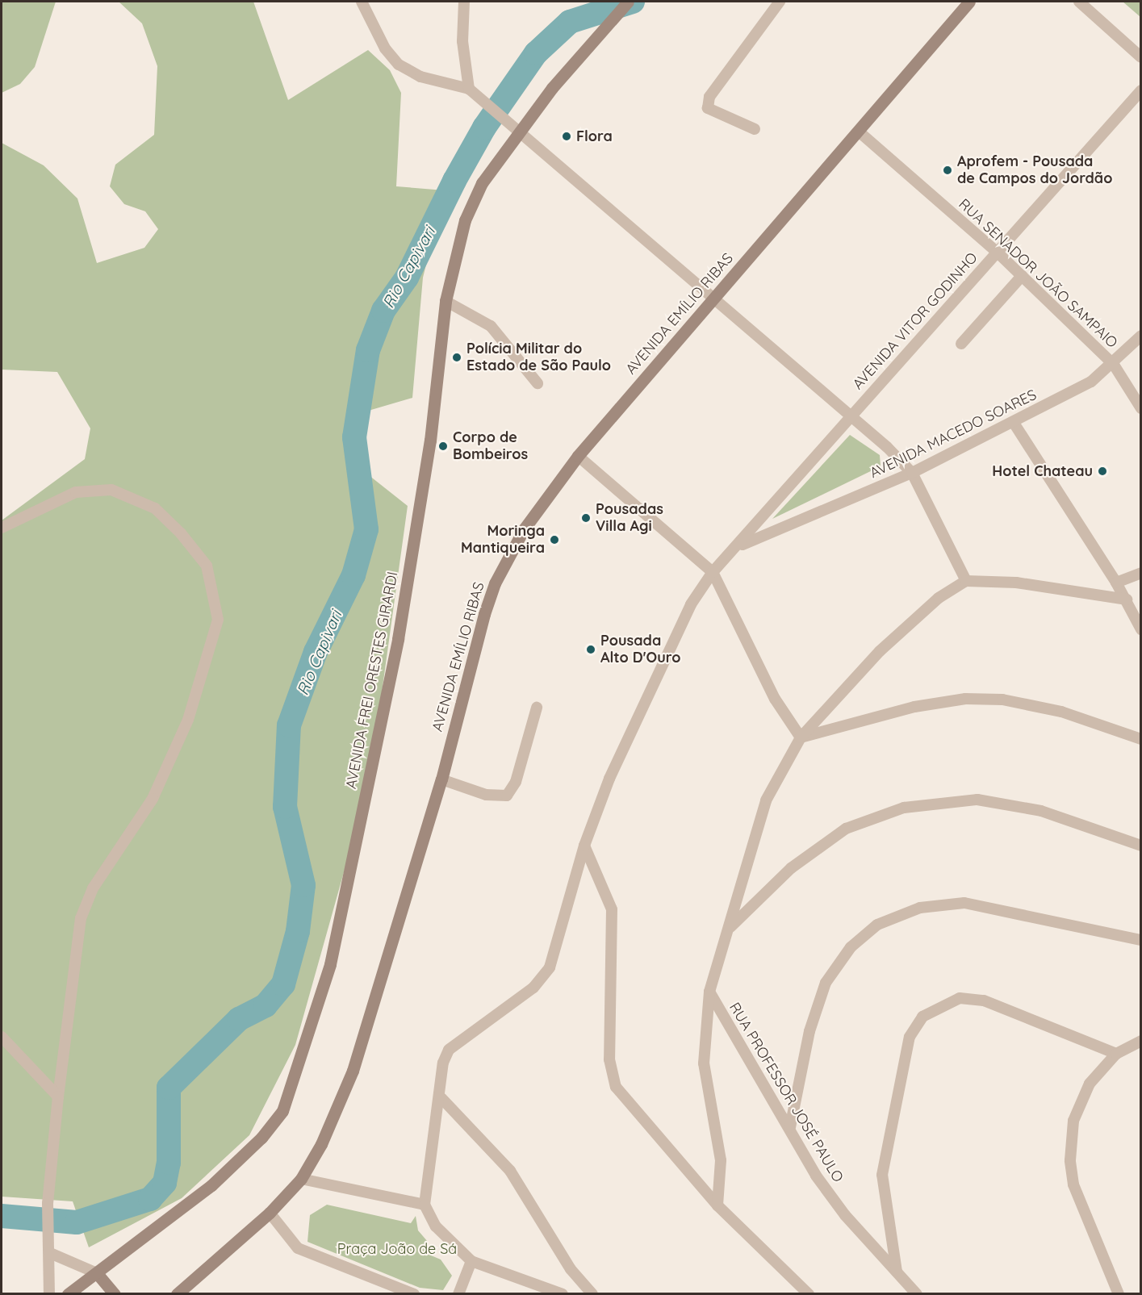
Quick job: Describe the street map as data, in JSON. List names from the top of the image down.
{
  "streets": {
    "street": [
      "RUA SENADOR JOÃO SAMPAIO",
      "AVENIDA EMÍLIO RIBAS",
      "AVENIDA VITOR GODINHO",
      "AVENIDA MACEDO SOARES",
      "AVENIDA FREI ORESTES GIRARDI",
      "RUA PROFESSOR JOSÉ PAULO"
    ]
  },
  "crossings": [
    ["RUA SENADOR JOÃO SAMPAIO", "AVENIDA EMÍLIO RIBAS"],
    ["RUA SENADOR JOÃO SAMPAIO", "AVENIDA VITOR GODINHO"],
    ["RUA SENADOR JOÃO SAMPAIO", "AVENIDA MACEDO SOARES"],
    ["AVENIDA VITOR GODINHO", "AVENIDA MACEDO SOARES"]
  ],
  "water": ["Rio Capivari"],
  "parks": ["Praça João de Sá"],
  "places": [
    "Flora",
    "Aprofem - Pousada de Campos do Jordão",
    "Polícia Militar do Estado de São Paulo",
    "Corpo de Bombeiros",
    "Hotel Chateau",
    "Pousadas Villa Agi",
    "Moringa Mantiqueira",
    "Pousada Alto D'Ouro"
  ]
}
